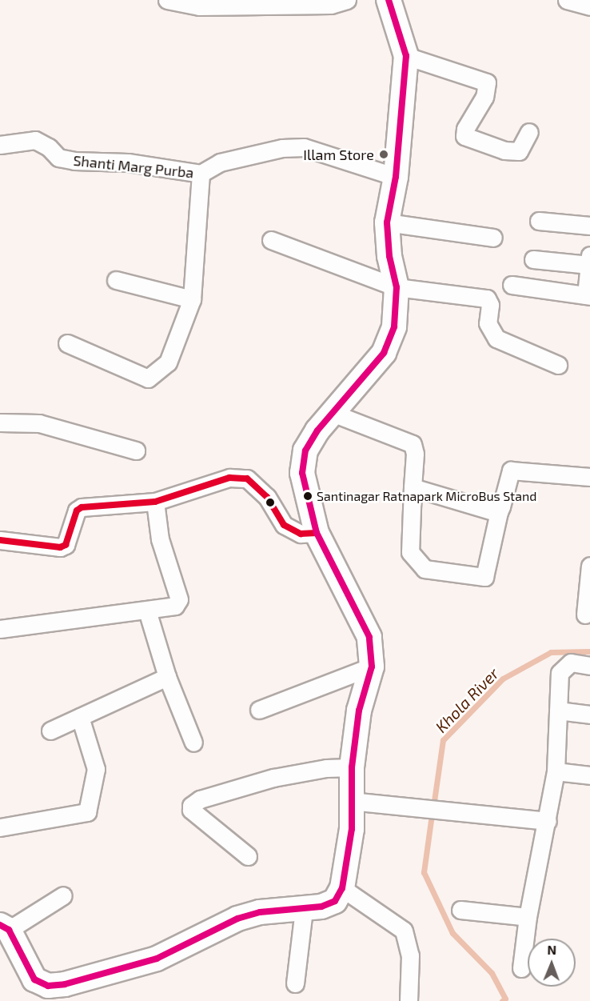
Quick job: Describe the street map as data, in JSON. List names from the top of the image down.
{
  "streets": {
    "street": ["Shanti Marg Purba"]
  },
  "water": ["Khola River"],
  "places": ["Illam Store", "Santinagar Ratnapark MicroBus Stand"],
  "north": "top"
}
